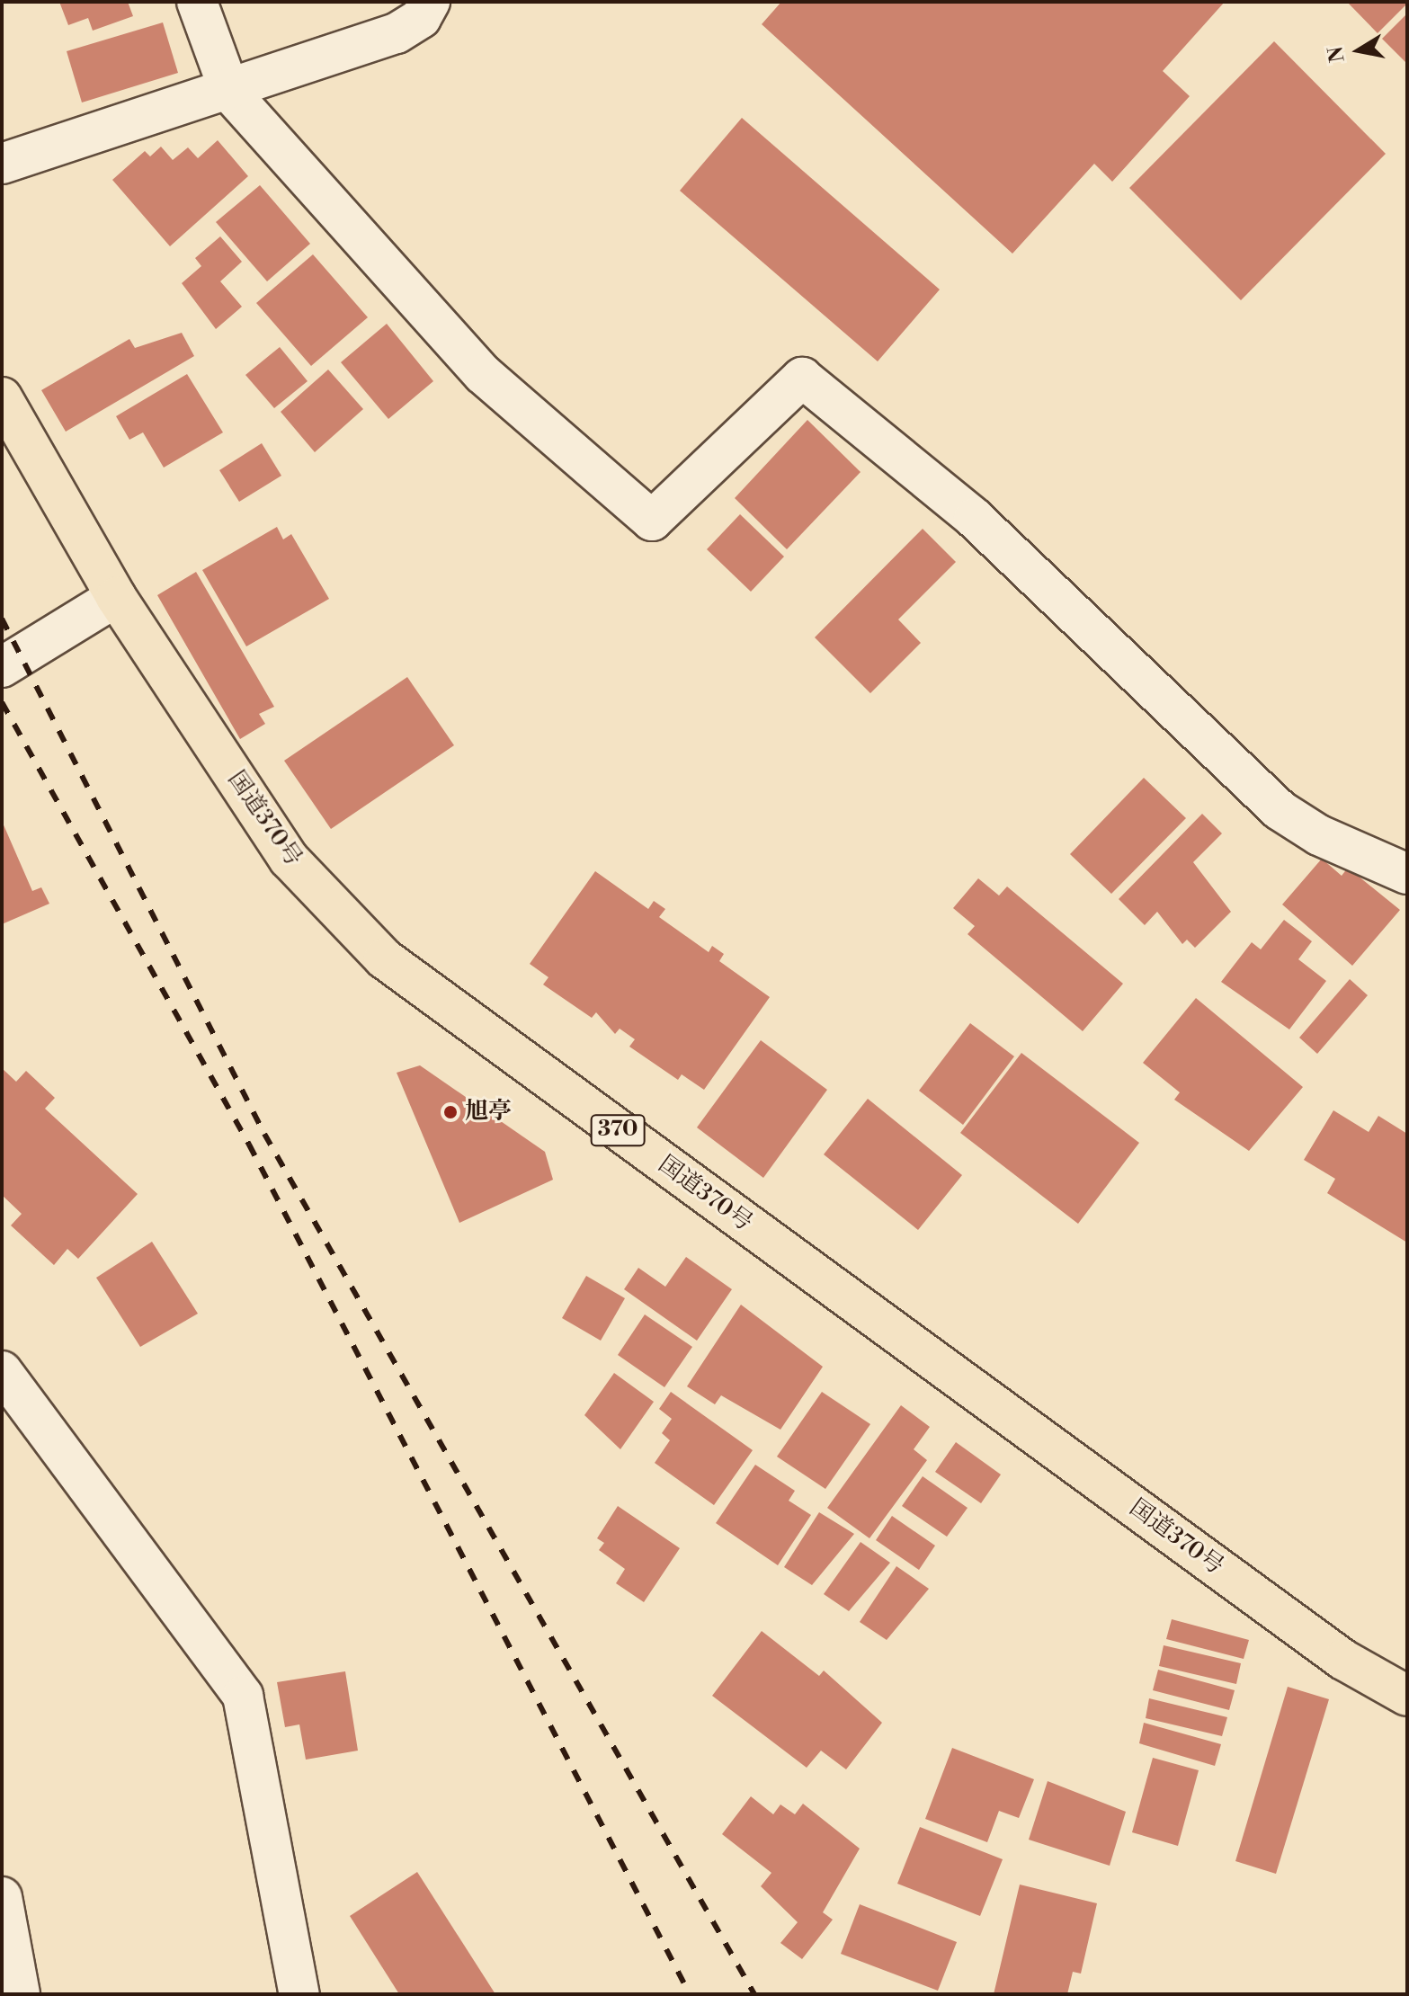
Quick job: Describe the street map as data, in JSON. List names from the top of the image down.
{
  "streets": {
    "highway": ["国道370号", "370"]
  },
  "places": ["旭亭"],
  "north": "left"
}
